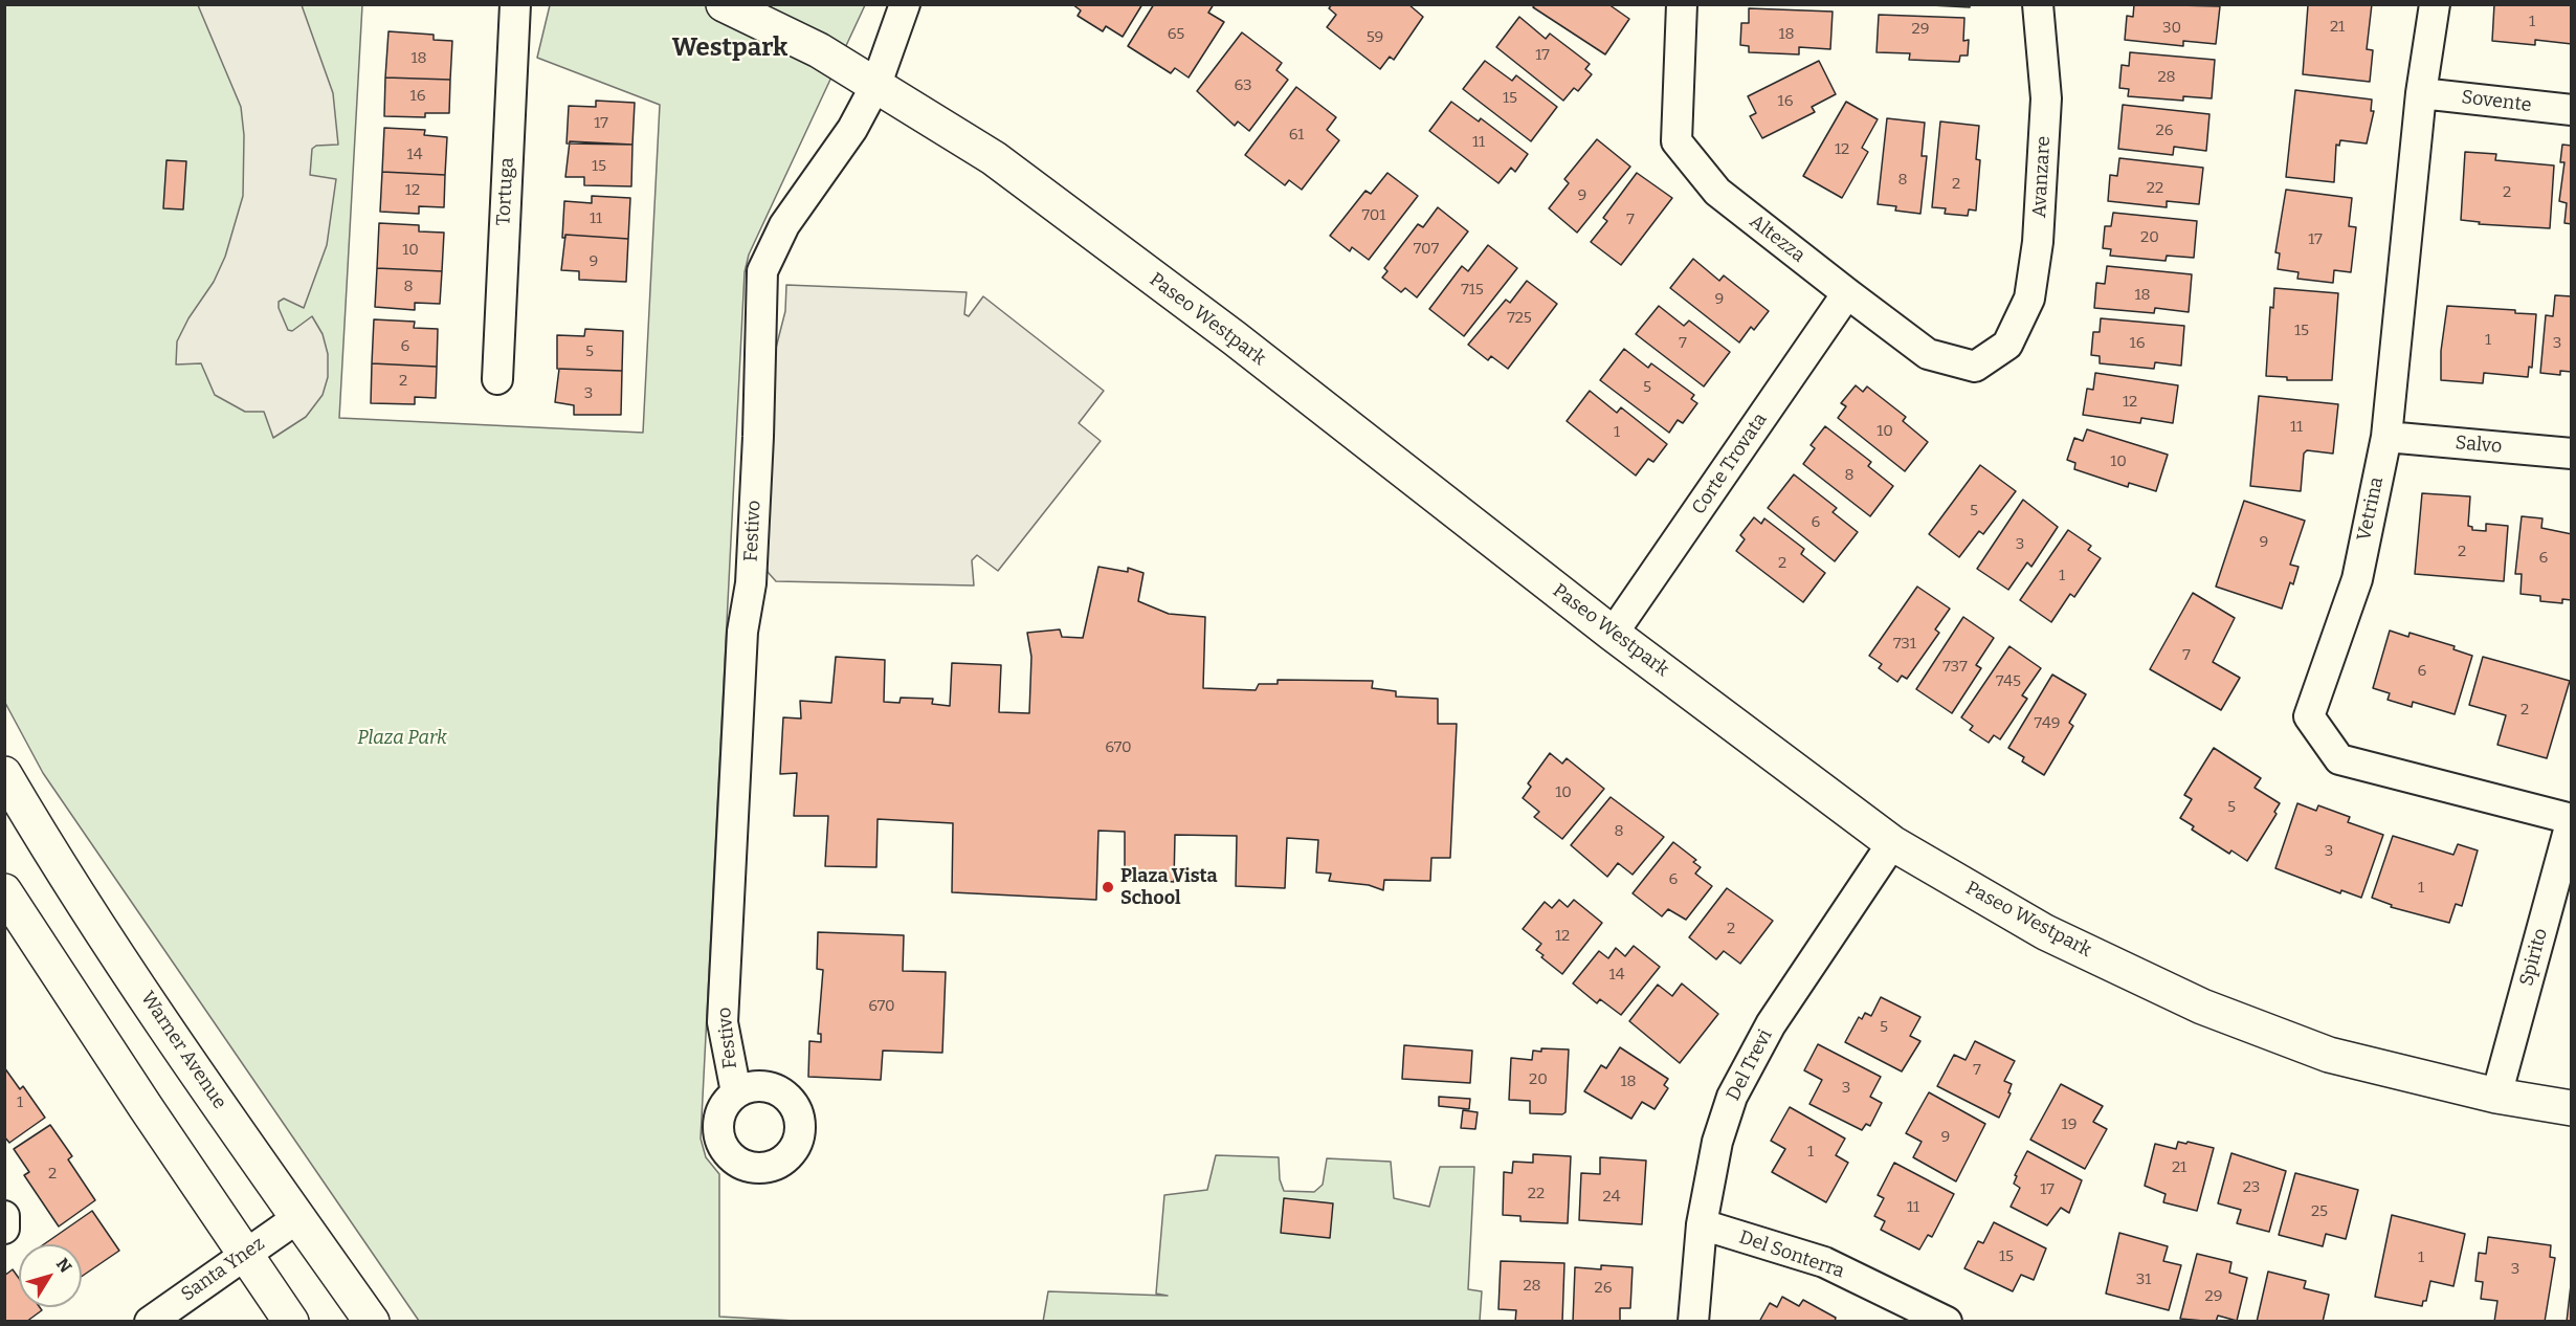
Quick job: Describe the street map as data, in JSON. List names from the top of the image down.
{
  "streets": {
    "street": [
      "Sovente",
      "Avanzare",
      "Tortuga",
      "Altezza",
      "Paseo Westpark",
      "Salvo",
      "Corte Trovata",
      "Vetrina",
      "Festivo",
      "Spirito",
      "Warner Avenue",
      "Del Trevi",
      "Del Sonterra",
      "Santa Ynez"
    ]
  },
  "crossings": [
    ["Sovente", "Vetrina"],
    ["Avanzare", "Altezza"],
    ["Altezza", "Corte Trovata"],
    ["Paseo Westpark", "Corte Trovata"],
    ["Paseo Westpark", "Festivo"],
    ["Paseo Westpark", "Spirito"],
    ["Paseo Westpark", "Del Trevi"],
    ["Salvo", "Vetrina"],
    ["Vetrina", "Spirito"],
    ["Warner Avenue", "Santa Ynez"],
    ["Del Trevi", "Del Sonterra"]
  ],
  "districts": ["Westpark"],
  "parks": ["Plaza Park"],
  "places": ["Plaza Vista School"],
  "house_numbers": [
    "1",
    "21",
    "30",
    "29",
    "65",
    "18",
    "59",
    "17",
    "18",
    "28",
    "63",
    "16",
    "15",
    "16",
    "17",
    "26",
    "61",
    "11",
    "12",
    "14",
    "15",
    "8",
    "2",
    "22",
    "12",
    "2",
    "9",
    "701",
    "11",
    "7",
    "20",
    "17",
    "707",
    "10",
    "9",
    "8",
    "715",
    "18",
    "9",
    "725",
    "15",
    "1",
    "7",
    "16",
    "3",
    "6",
    "5",
    "2",
    "5",
    "3",
    "12",
    "11",
    "10",
    "1",
    "10",
    "8",
    "5",
    "6",
    "9",
    "3",
    "2",
    "6",
    "2",
    "1",
    "731",
    "7",
    "737",
    "6",
    "745",
    "2",
    "749",
    "670",
    "10",
    "5",
    "8",
    "3",
    "6",
    "1",
    "2",
    "12",
    "14",
    "670",
    "5",
    "7",
    "20",
    "18",
    "3",
    "1",
    "19",
    "9",
    "1",
    "21",
    "2",
    "23",
    "17",
    "22",
    "24",
    "11",
    "25",
    "15",
    "1",
    "3",
    "31",
    "28",
    "26",
    "29"
  ],
  "north": "top right"
}
